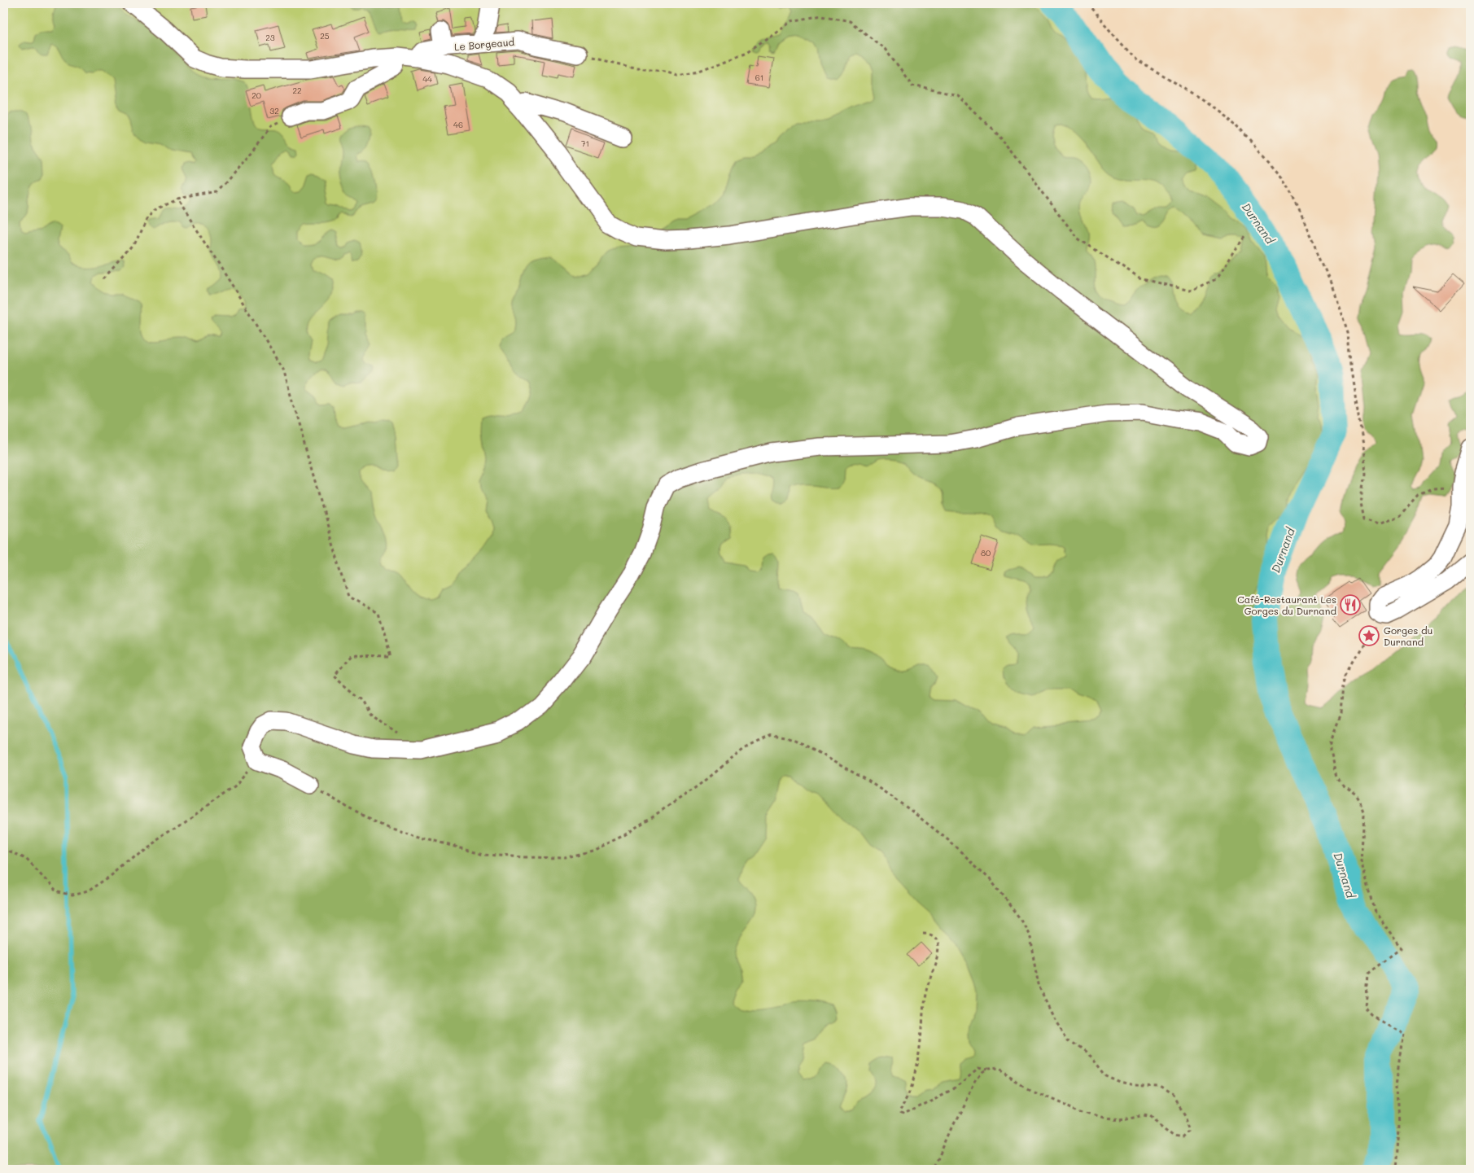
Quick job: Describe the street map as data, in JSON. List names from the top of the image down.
{
  "streets": {
    "street": ["Le Borgeaud"]
  },
  "water": ["Durnand"],
  "places": {
    "restaurant": ["Café-Restaurant Les Gorges du Durnand"],
    "place": ["Gorges du Durnand"]
  },
  "house_numbers": [
    "25",
    "23",
    "61",
    "44",
    "22",
    "20",
    "32",
    "46",
    "71",
    "80"
  ]
}
